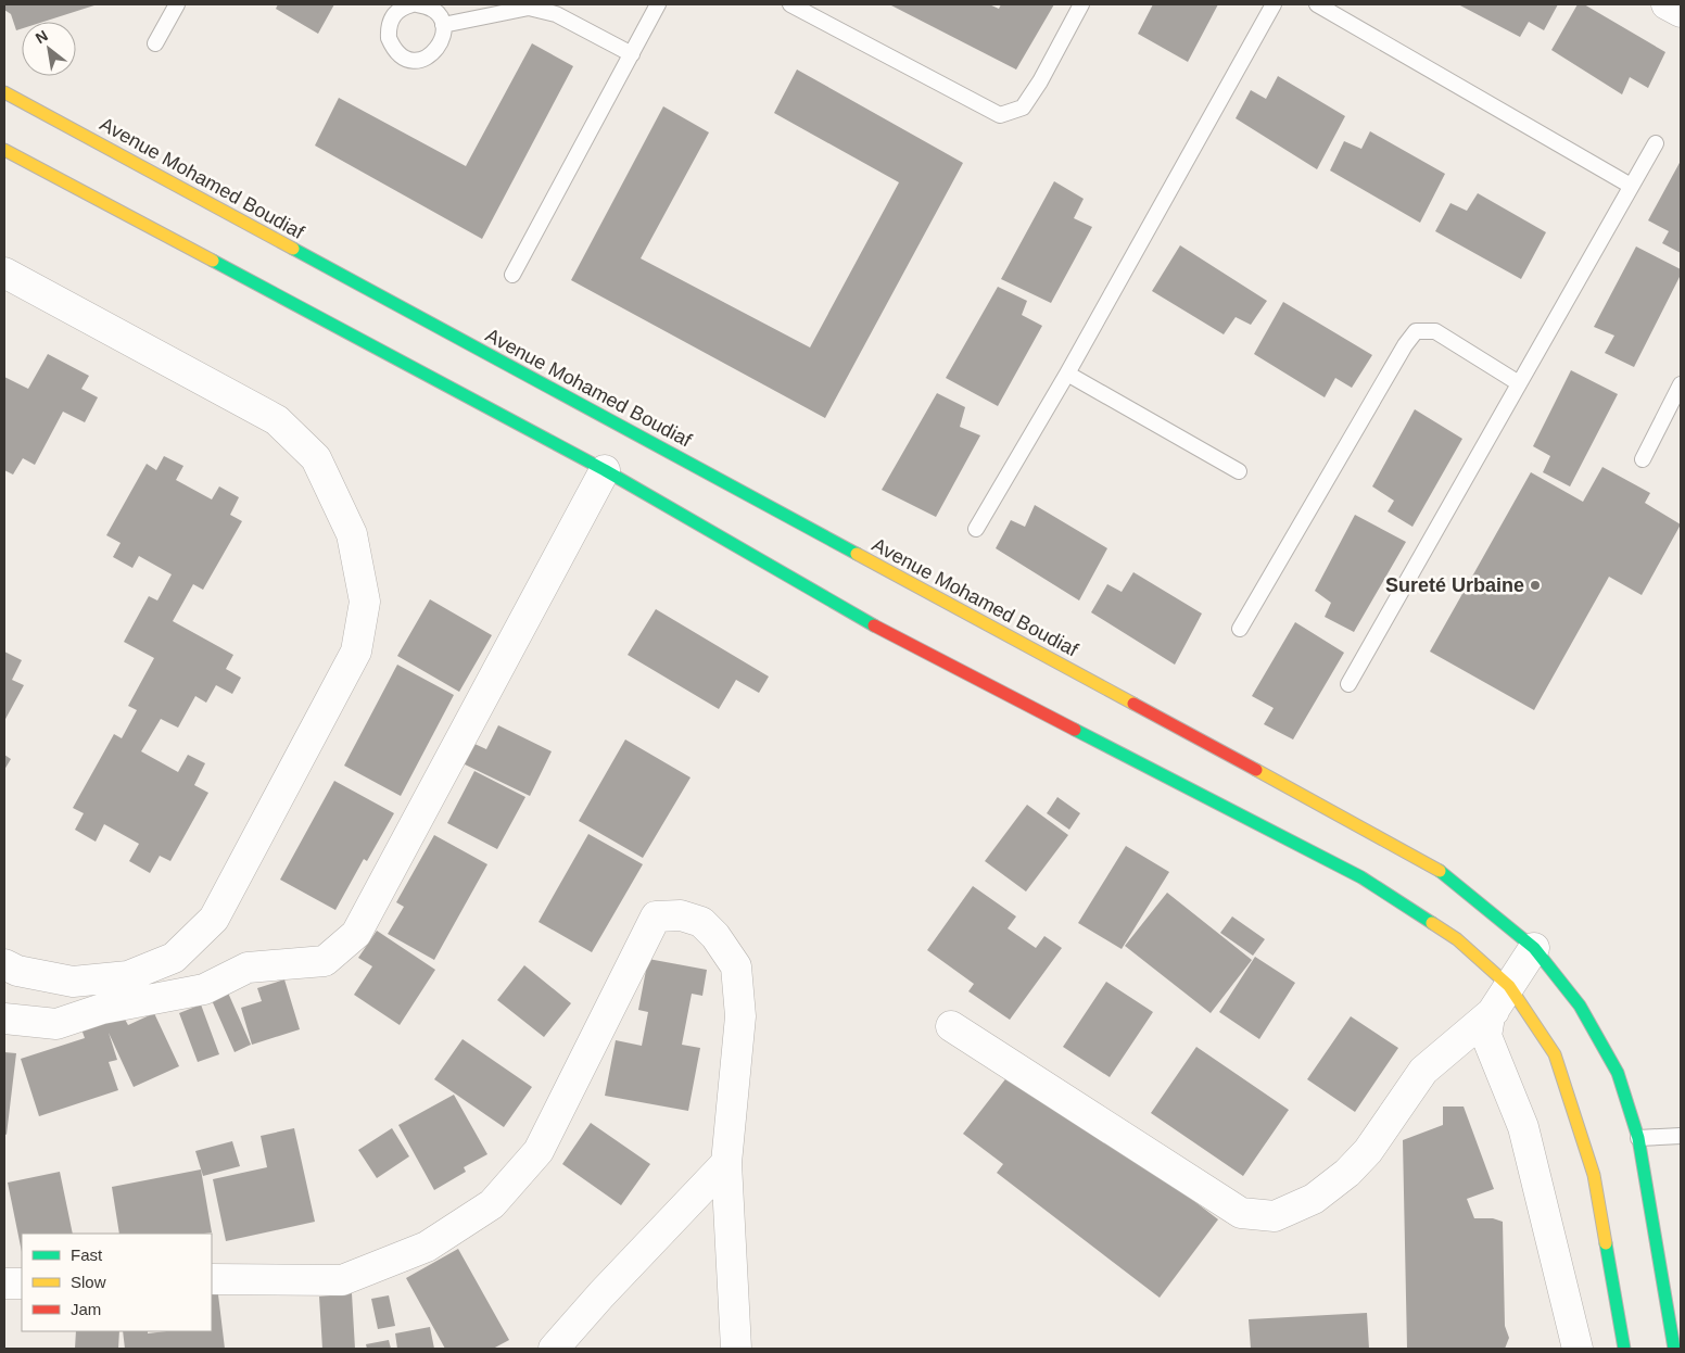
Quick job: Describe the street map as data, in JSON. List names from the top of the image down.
{
  "streets": {
    "main road": ["Avenue Mohamed Boudiaf"]
  },
  "places": ["Sureté Urbaine"],
  "legend": ["Fast", "Slow", "Jam"],
  "north": "top left"
}
